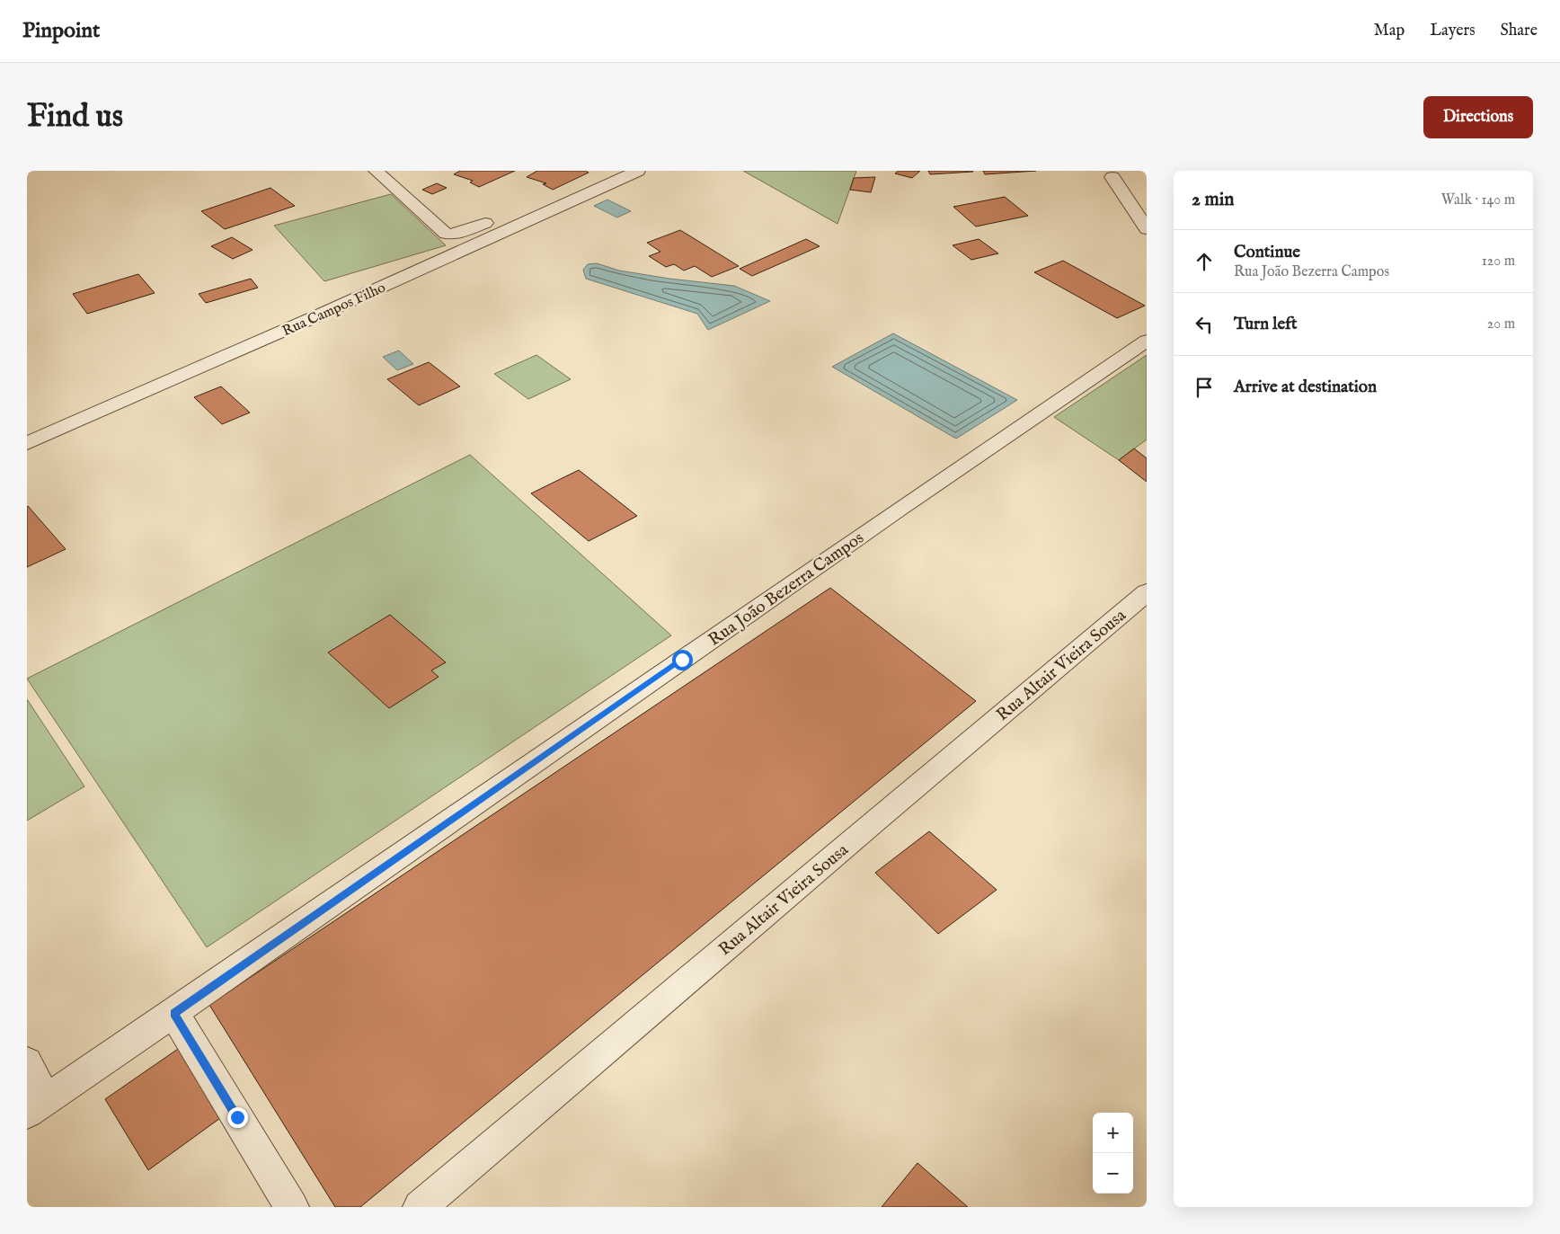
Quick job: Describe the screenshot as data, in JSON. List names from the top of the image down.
{
  "streets": {
    "street": ["Rua Campos Filho", "Rua João Bezerra Campos", "Rua Altair Vieira Sousa"]
  },
  "page": {
    "header": "Pinpoint",
    "nav": ["Map", "Layers", "Share"],
    "buttons": "Directions",
    "title": "Find us",
    "heading": ["2 min", "Walk · 140 m"],
    "list": [
      ["Continue", "Rua João Bezerra Campos", "120 m"],
      ["Turn left", "20 m"],
      "Arrive at destination"
    ],
    "map_buttons": ["+", "−"]
  }
}
